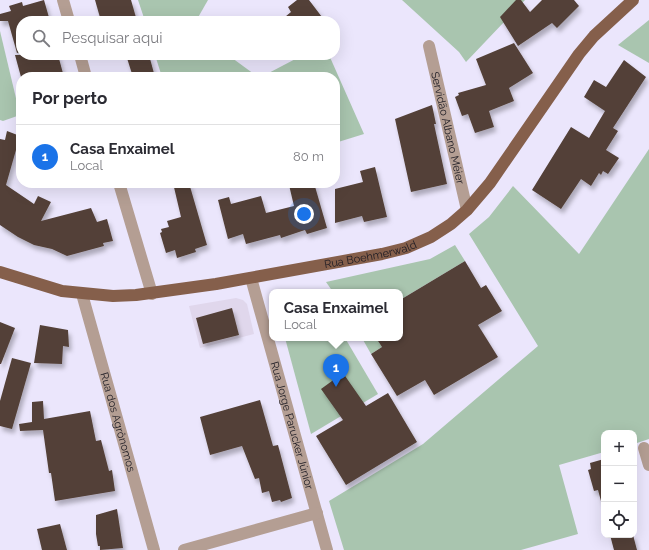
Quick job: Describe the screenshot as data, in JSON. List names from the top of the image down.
{
  "streets": {
    "main road": ["Rua Boehmerwald"],
    "street": ["Servidão Albano Méier", "Rua dos Agrônomos", "Rua Jorge Parucker Júnior"]
  },
  "crossings": [
    ["Servidão Albano Méier", "Rua Boehmerwald"],
    ["Rua Boehmerwald", "Rua dos Agrônomos"],
    ["Rua Boehmerwald", "Rua Jorge Parucker Júnior"]
  ],
  "page": {
    "search": "Pesquisar aqui",
    "heading": "Por perto",
    "list": [
      {
        "mark": "1",
        "name": "Casa Enxaimel",
        "note": "Local",
        "value": "80 m"
      }
    ],
    "popup": ["Casa Enxaimel", "Local"],
    "pins": "1",
    "map_buttons": ["+", "−"]
  }
}
